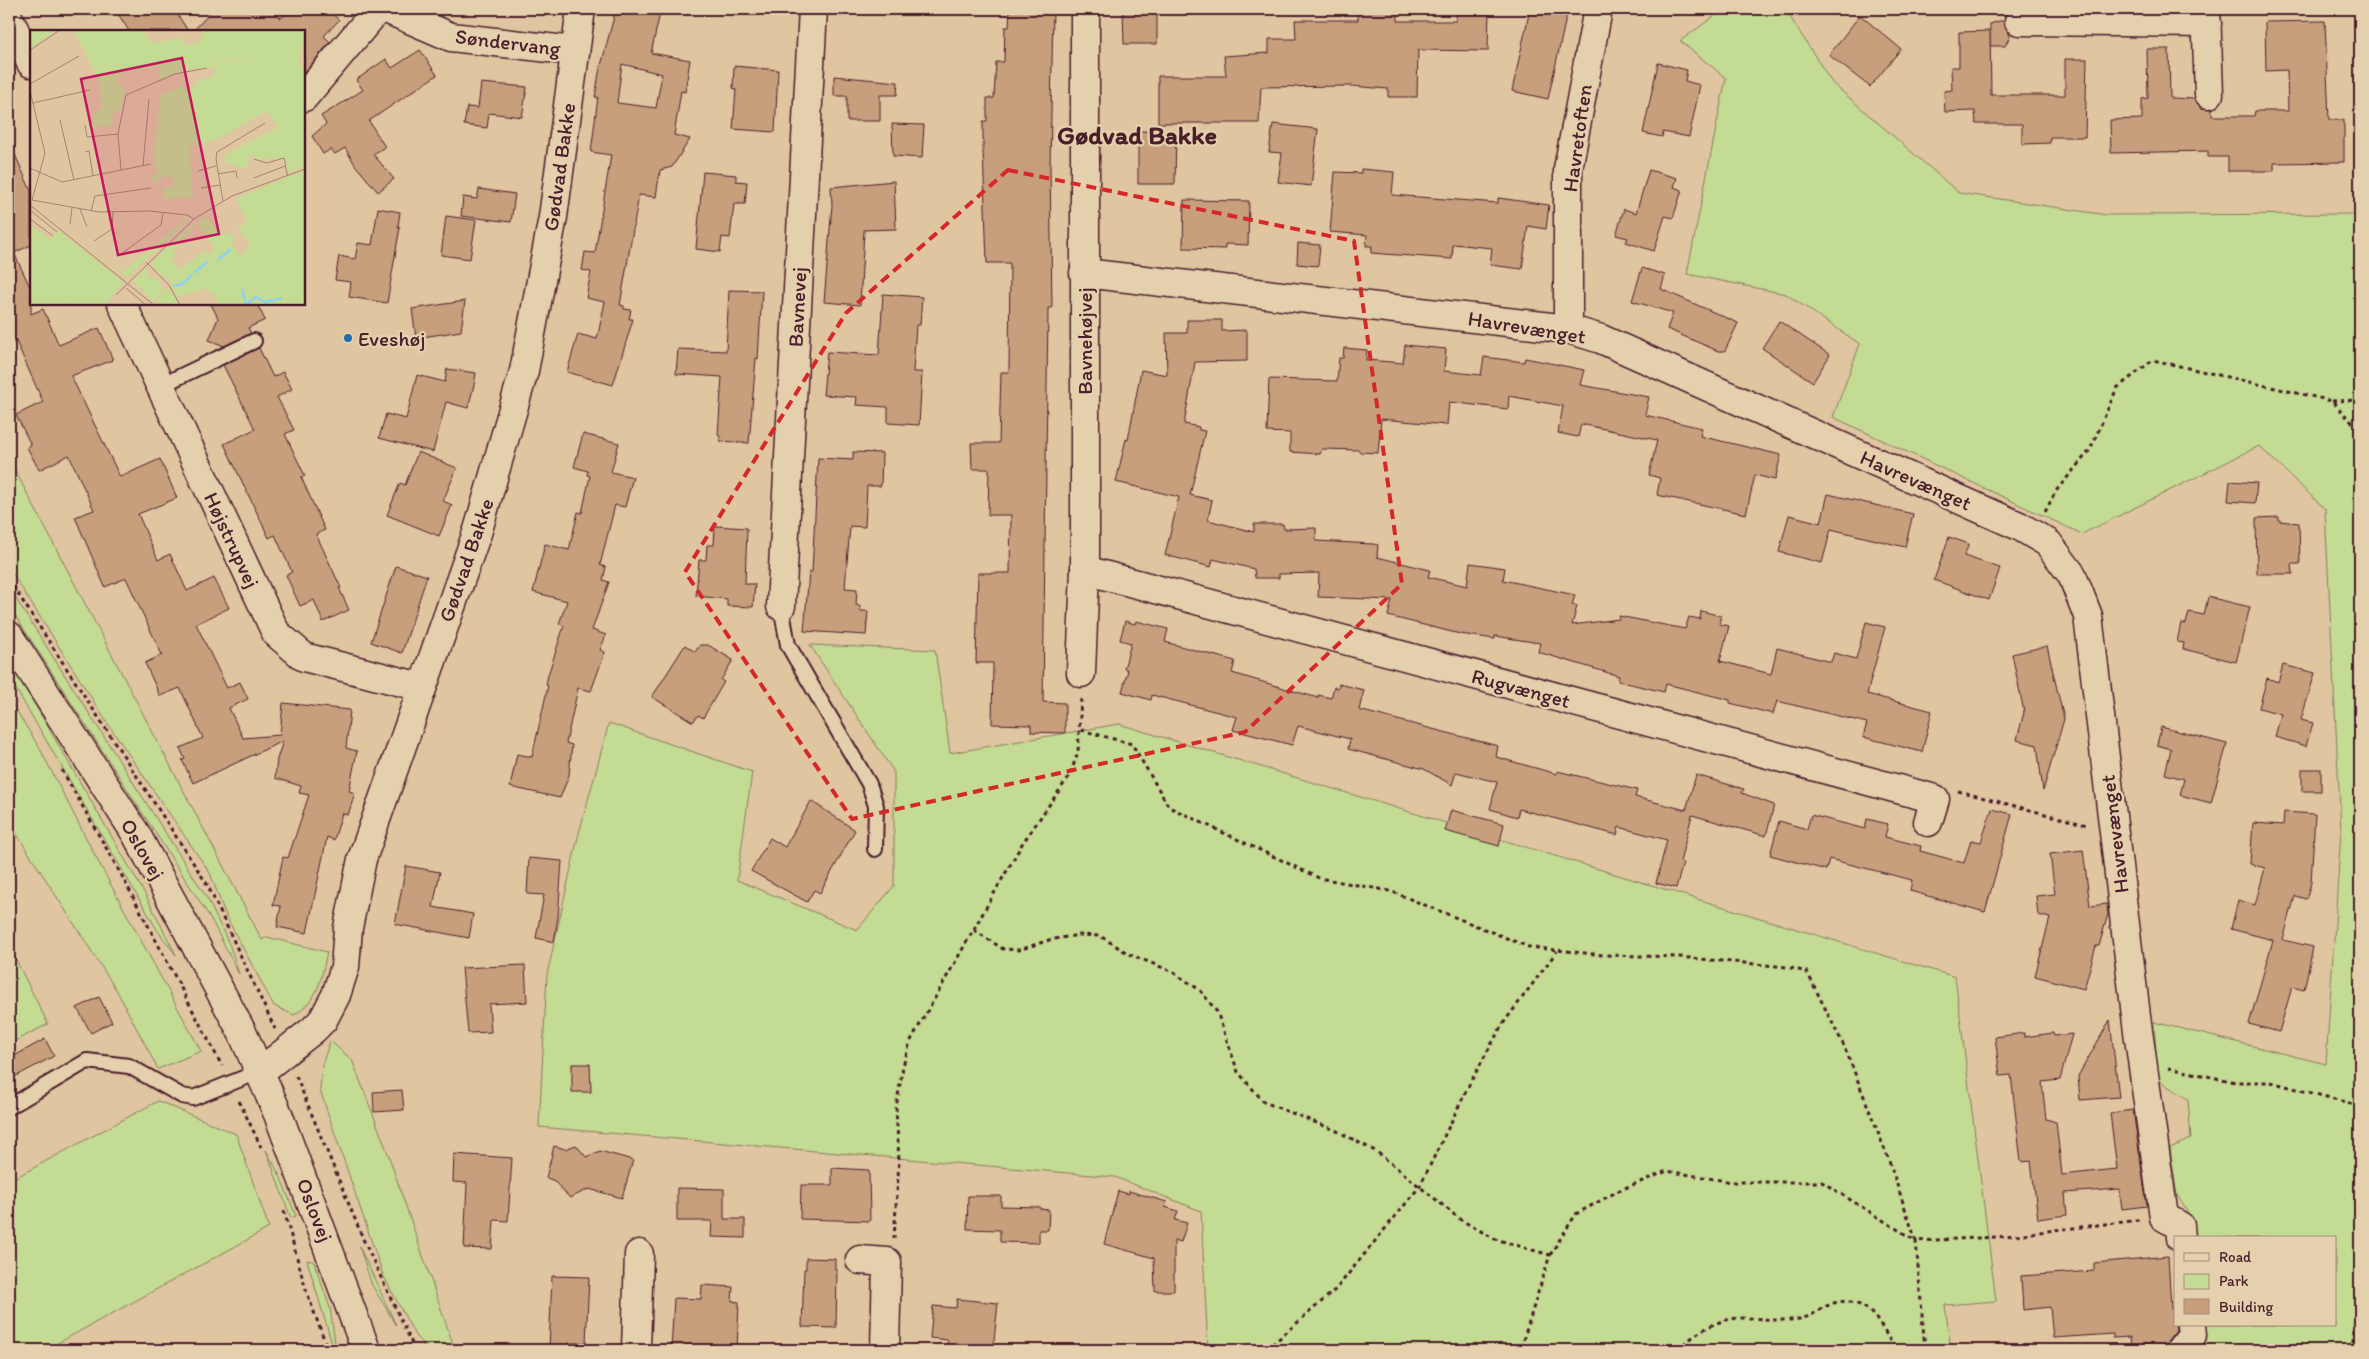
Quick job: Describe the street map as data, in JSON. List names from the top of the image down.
{
  "streets": {
    "street": [
      "Søndervang",
      "Havretoften",
      "Gødvad Bakke",
      "Bavnevej",
      "Havrevænget",
      "Bavnehøjvej",
      "Højstrupvej",
      "Rugvænget",
      "Oslovej"
    ]
  },
  "crossings": [
    ["Søndervang", "Gødvad Bakke"],
    ["Havretoften", "Havrevænget"],
    ["Gødvad Bakke", "Højstrupvej"],
    ["Gødvad Bakke", "Oslovej"],
    ["Havrevænget", "Bavnehøjvej"],
    ["Bavnehøjvej", "Rugvænget"]
  ],
  "districts": ["Gødvad Bakke"],
  "places": ["Eveshøj"],
  "legend": ["Road", "Park", "Building"]
}
